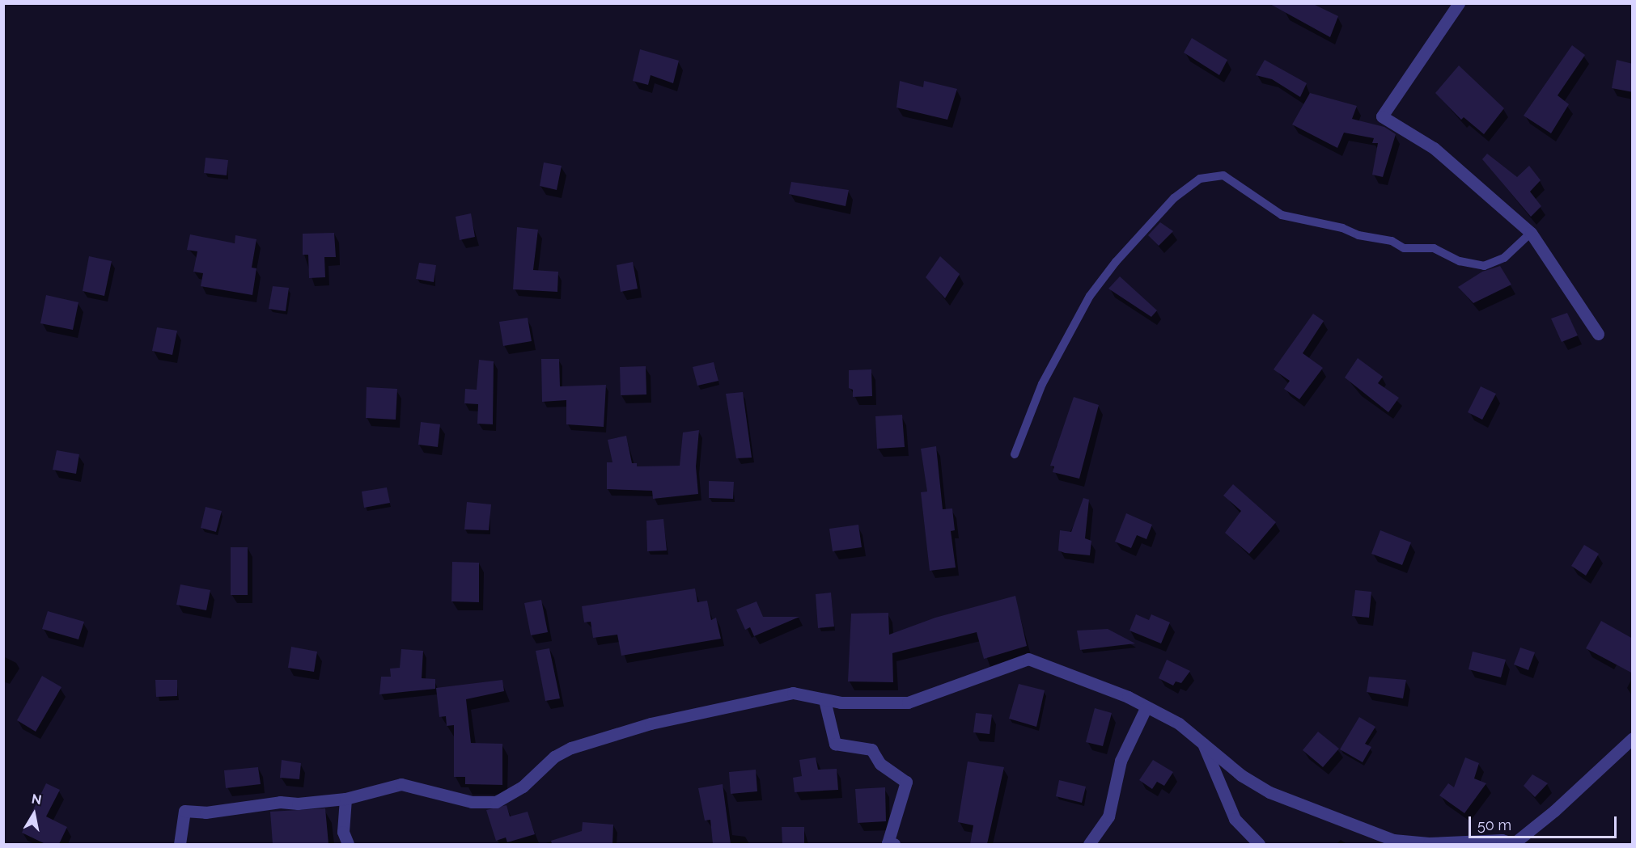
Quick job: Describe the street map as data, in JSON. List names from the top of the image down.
{
  "scale_bar": "50 m",
  "north": "top"
}
